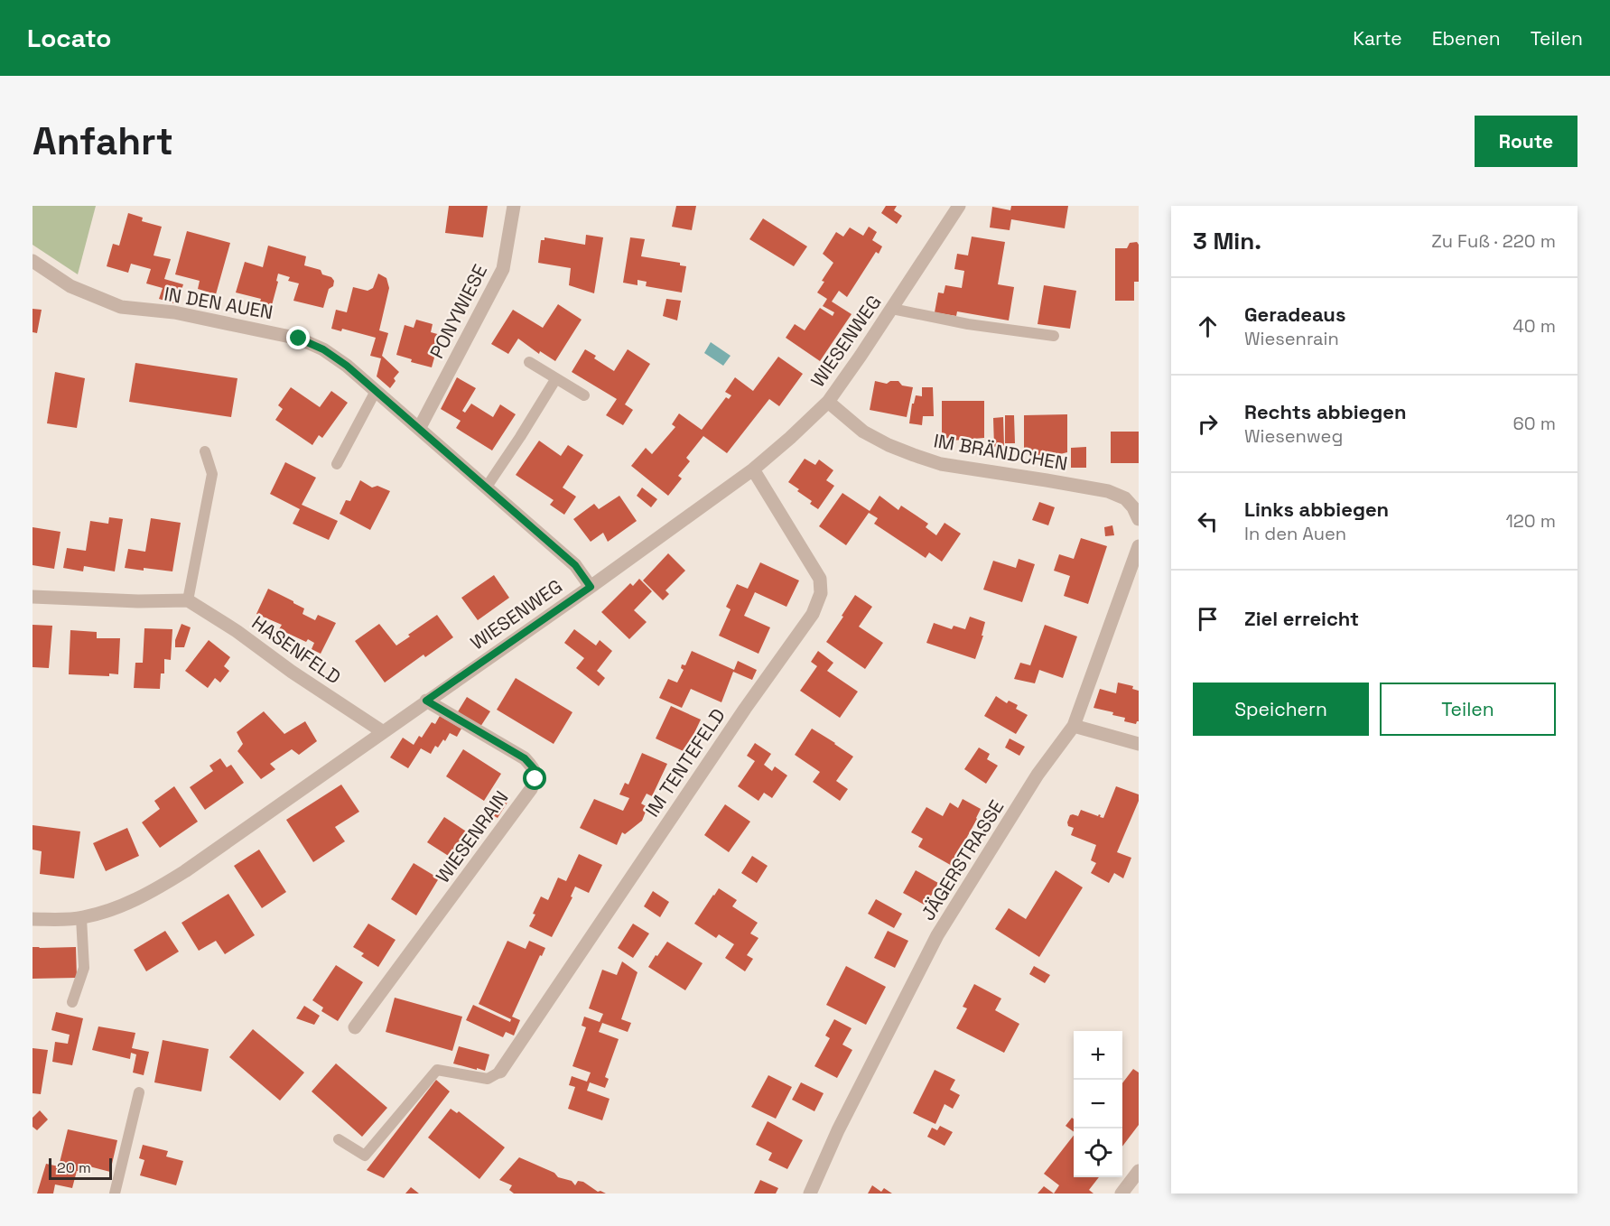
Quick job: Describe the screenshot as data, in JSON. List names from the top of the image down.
{
  "streets": {
    "street": [
      "IN DEN AUEN",
      "PONYWIESE",
      "WIESENWEG",
      "IM BRÄNDCHEN",
      "HASENFELD",
      "IM TENTEFELD",
      "WIESENRAIN",
      "JÄGERSTRASSE"
    ]
  },
  "crossings": [
    ["IN DEN AUEN", "PONYWIESE"],
    ["IN DEN AUEN", "WIESENWEG"],
    ["WIESENWEG", "IM BRÄNDCHEN"],
    ["WIESENWEG", "HASENFELD"],
    ["WIESENWEG", "IM TENTEFELD"],
    ["WIESENWEG", "WIESENRAIN"]
  ],
  "scale_bar": "20 m",
  "page": {
    "header": "Locato",
    "nav": ["Karte", "Ebenen", "Teilen"],
    "buttons": [
      "Route",
      ["Speichern", "Teilen"]
    ],
    "title": "Anfahrt",
    "heading": ["3 Min.", "Zu Fuß · 220 m"],
    "list": [
      ["Geradeaus", "Wiesenrain", "40 m"],
      ["Rechts abbiegen", "Wiesenweg", "60 m"],
      ["Links abbiegen", "In den Auen", "120 m"],
      "Ziel erreicht"
    ],
    "map_buttons": ["+", "−"],
    "scale": "20 m"
  }
}
